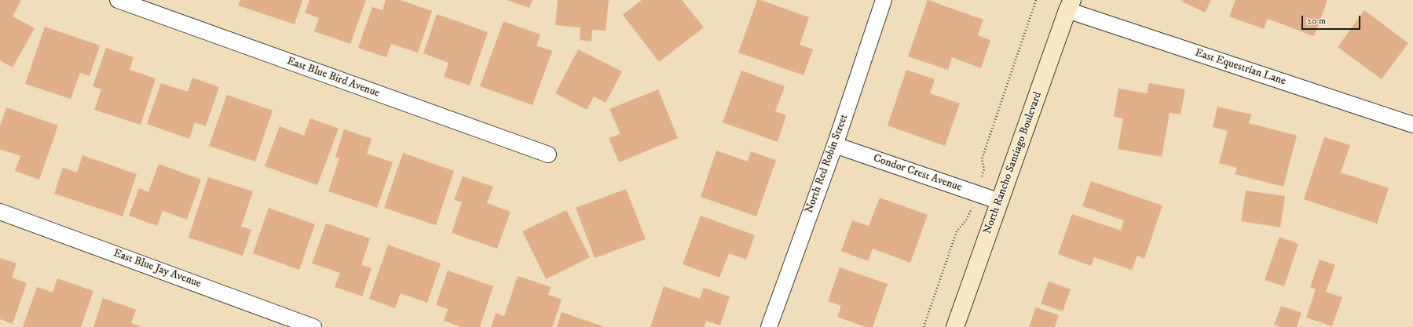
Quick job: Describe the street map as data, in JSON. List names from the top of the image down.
{
  "streets": {
    "street": [
      "East Equestrian Lane",
      "East Blue Bird Avenue",
      "North Rancho Santiago Boulevard",
      "North Red Robin Street",
      "Condor Crest Avenue",
      "East Blue Jay Avenue"
    ]
  },
  "crossings": [
    ["East Equestrian Lane", "North Rancho Santiago Boulevard"],
    ["North Rancho Santiago Boulevard", "Condor Crest Avenue"],
    ["North Red Robin Street", "Condor Crest Avenue"]
  ],
  "scale_bar": "20 m"
}
